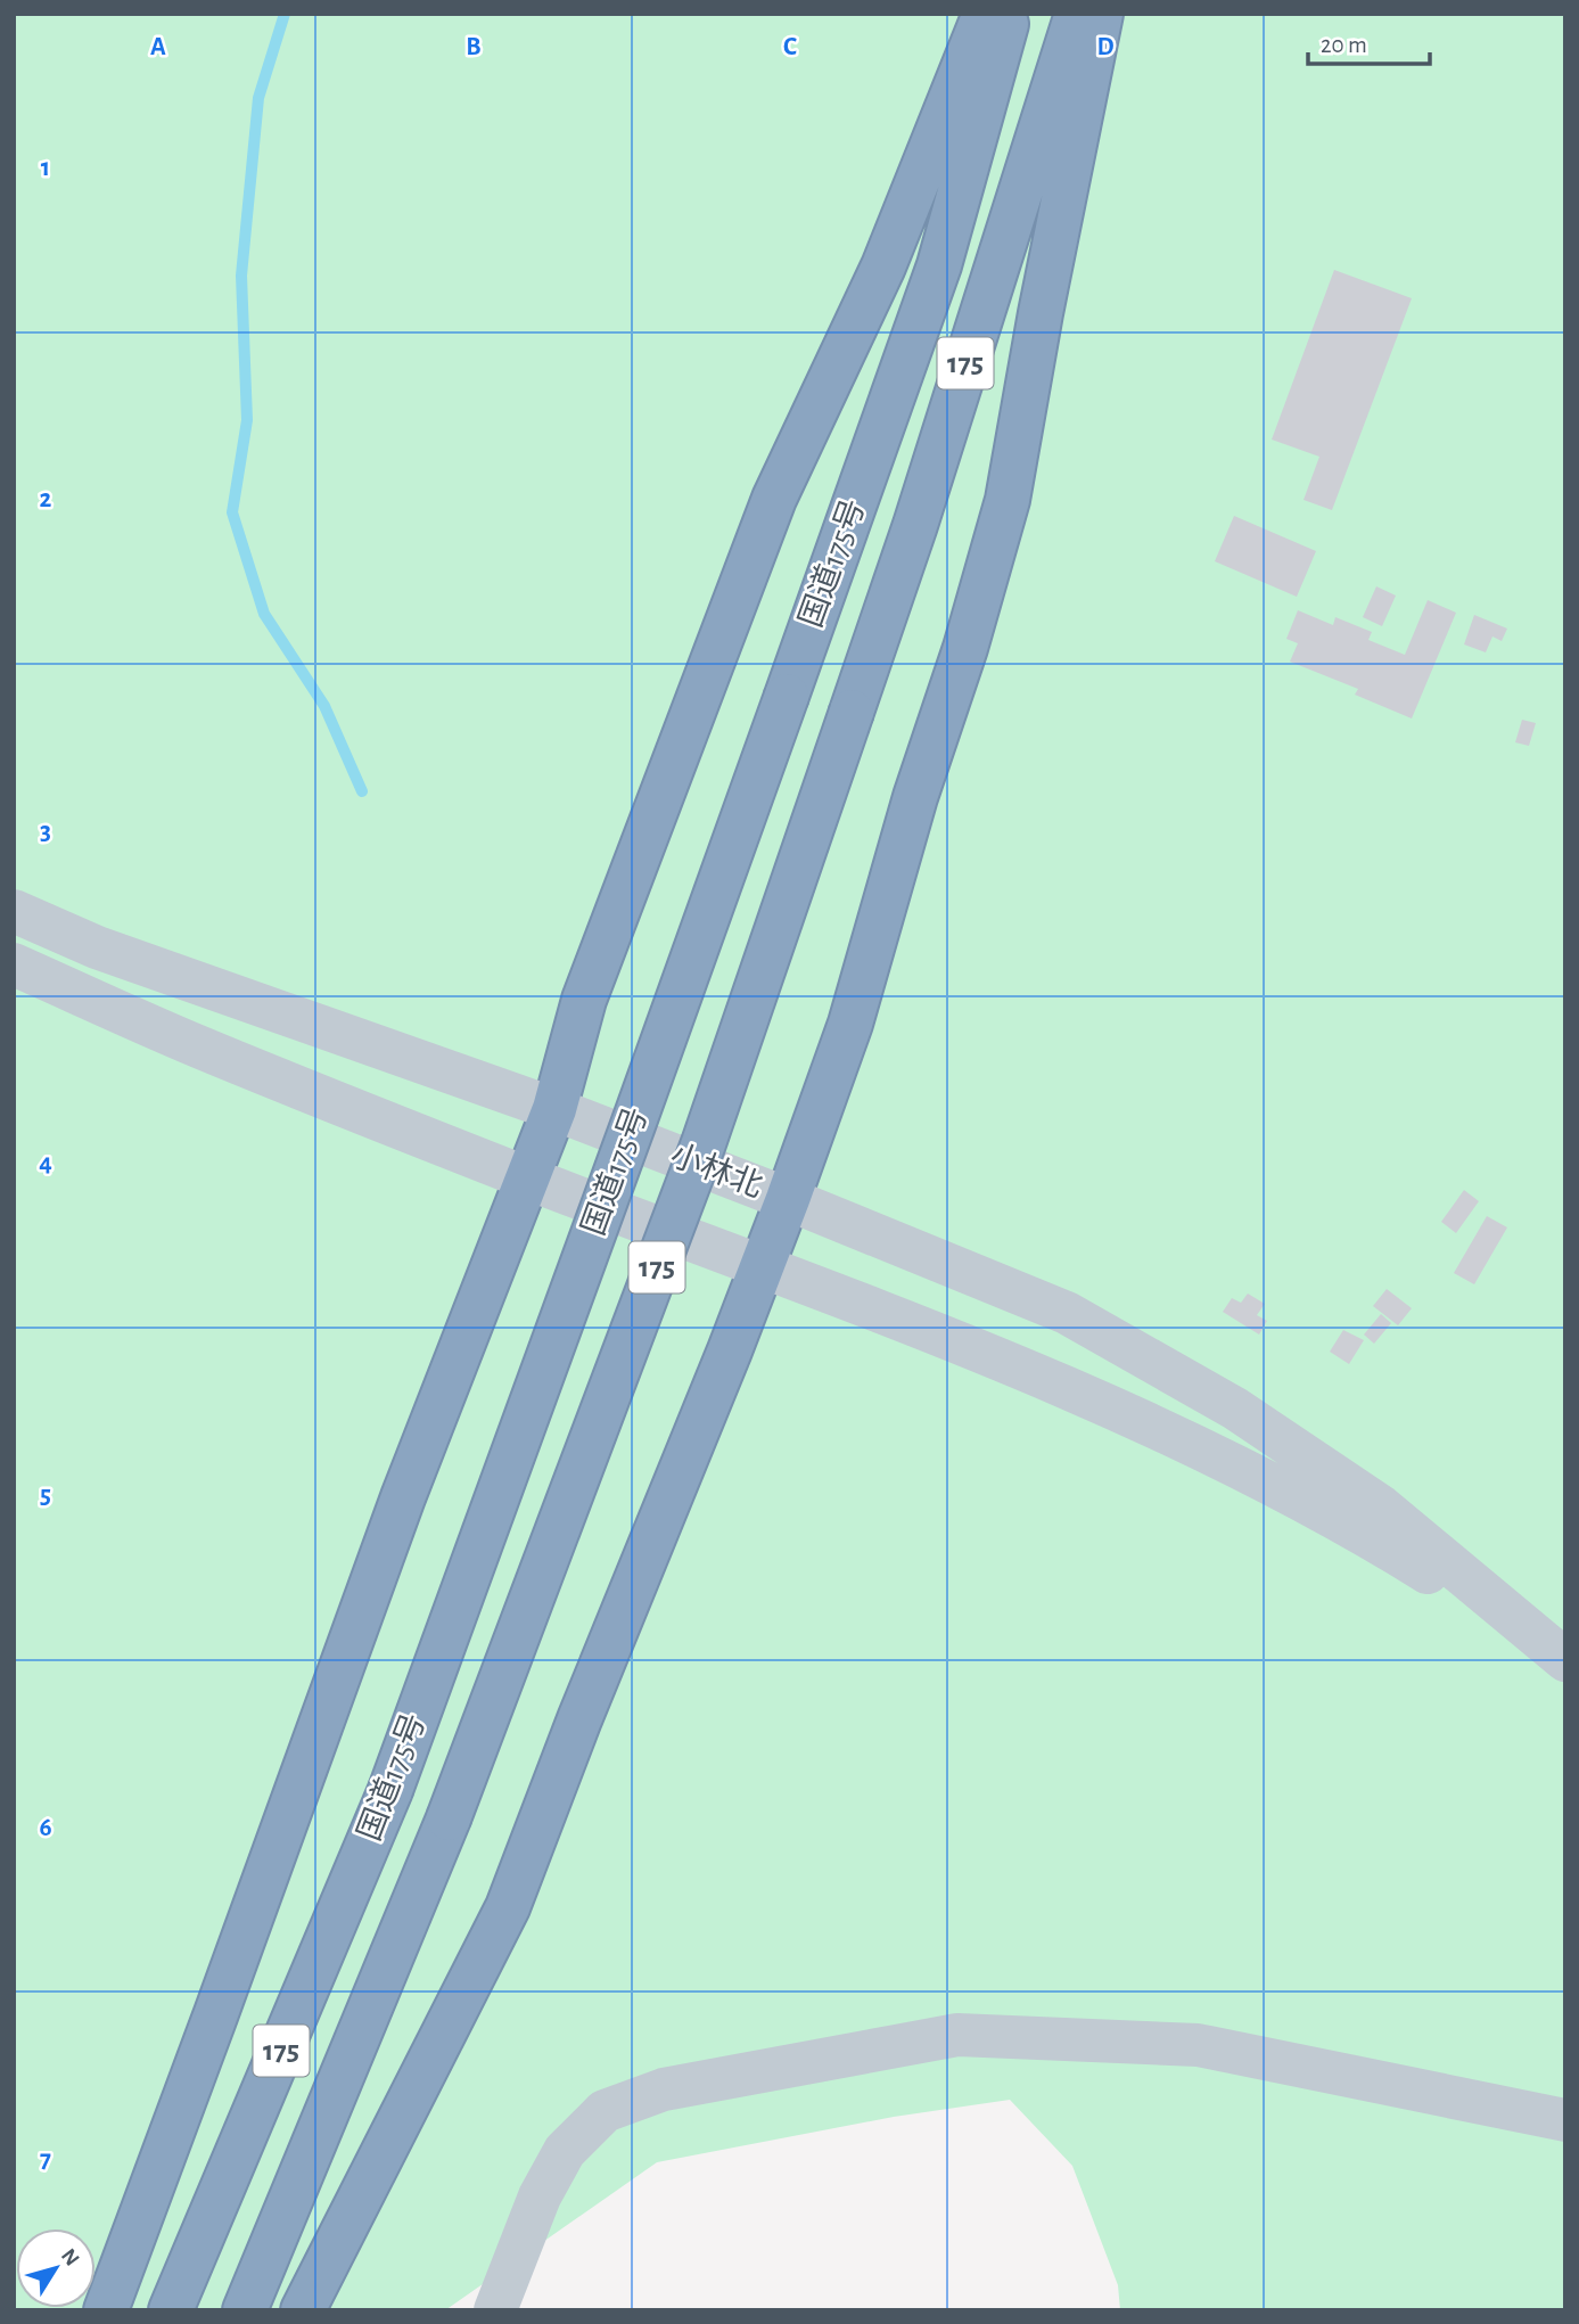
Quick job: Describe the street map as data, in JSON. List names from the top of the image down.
{
  "streets": {
    "highway": ["175", "国道175号"],
    "street": ["小林北"]
  },
  "scale_bar": "20 m",
  "north": "top right",
  "grid": {
    "columns": [
      "A",
      "B",
      "C",
      "D"
    ],
    "rows": [
      "1",
      "2",
      "3",
      "4",
      "5",
      "6",
      "7"
    ]
  }
}
